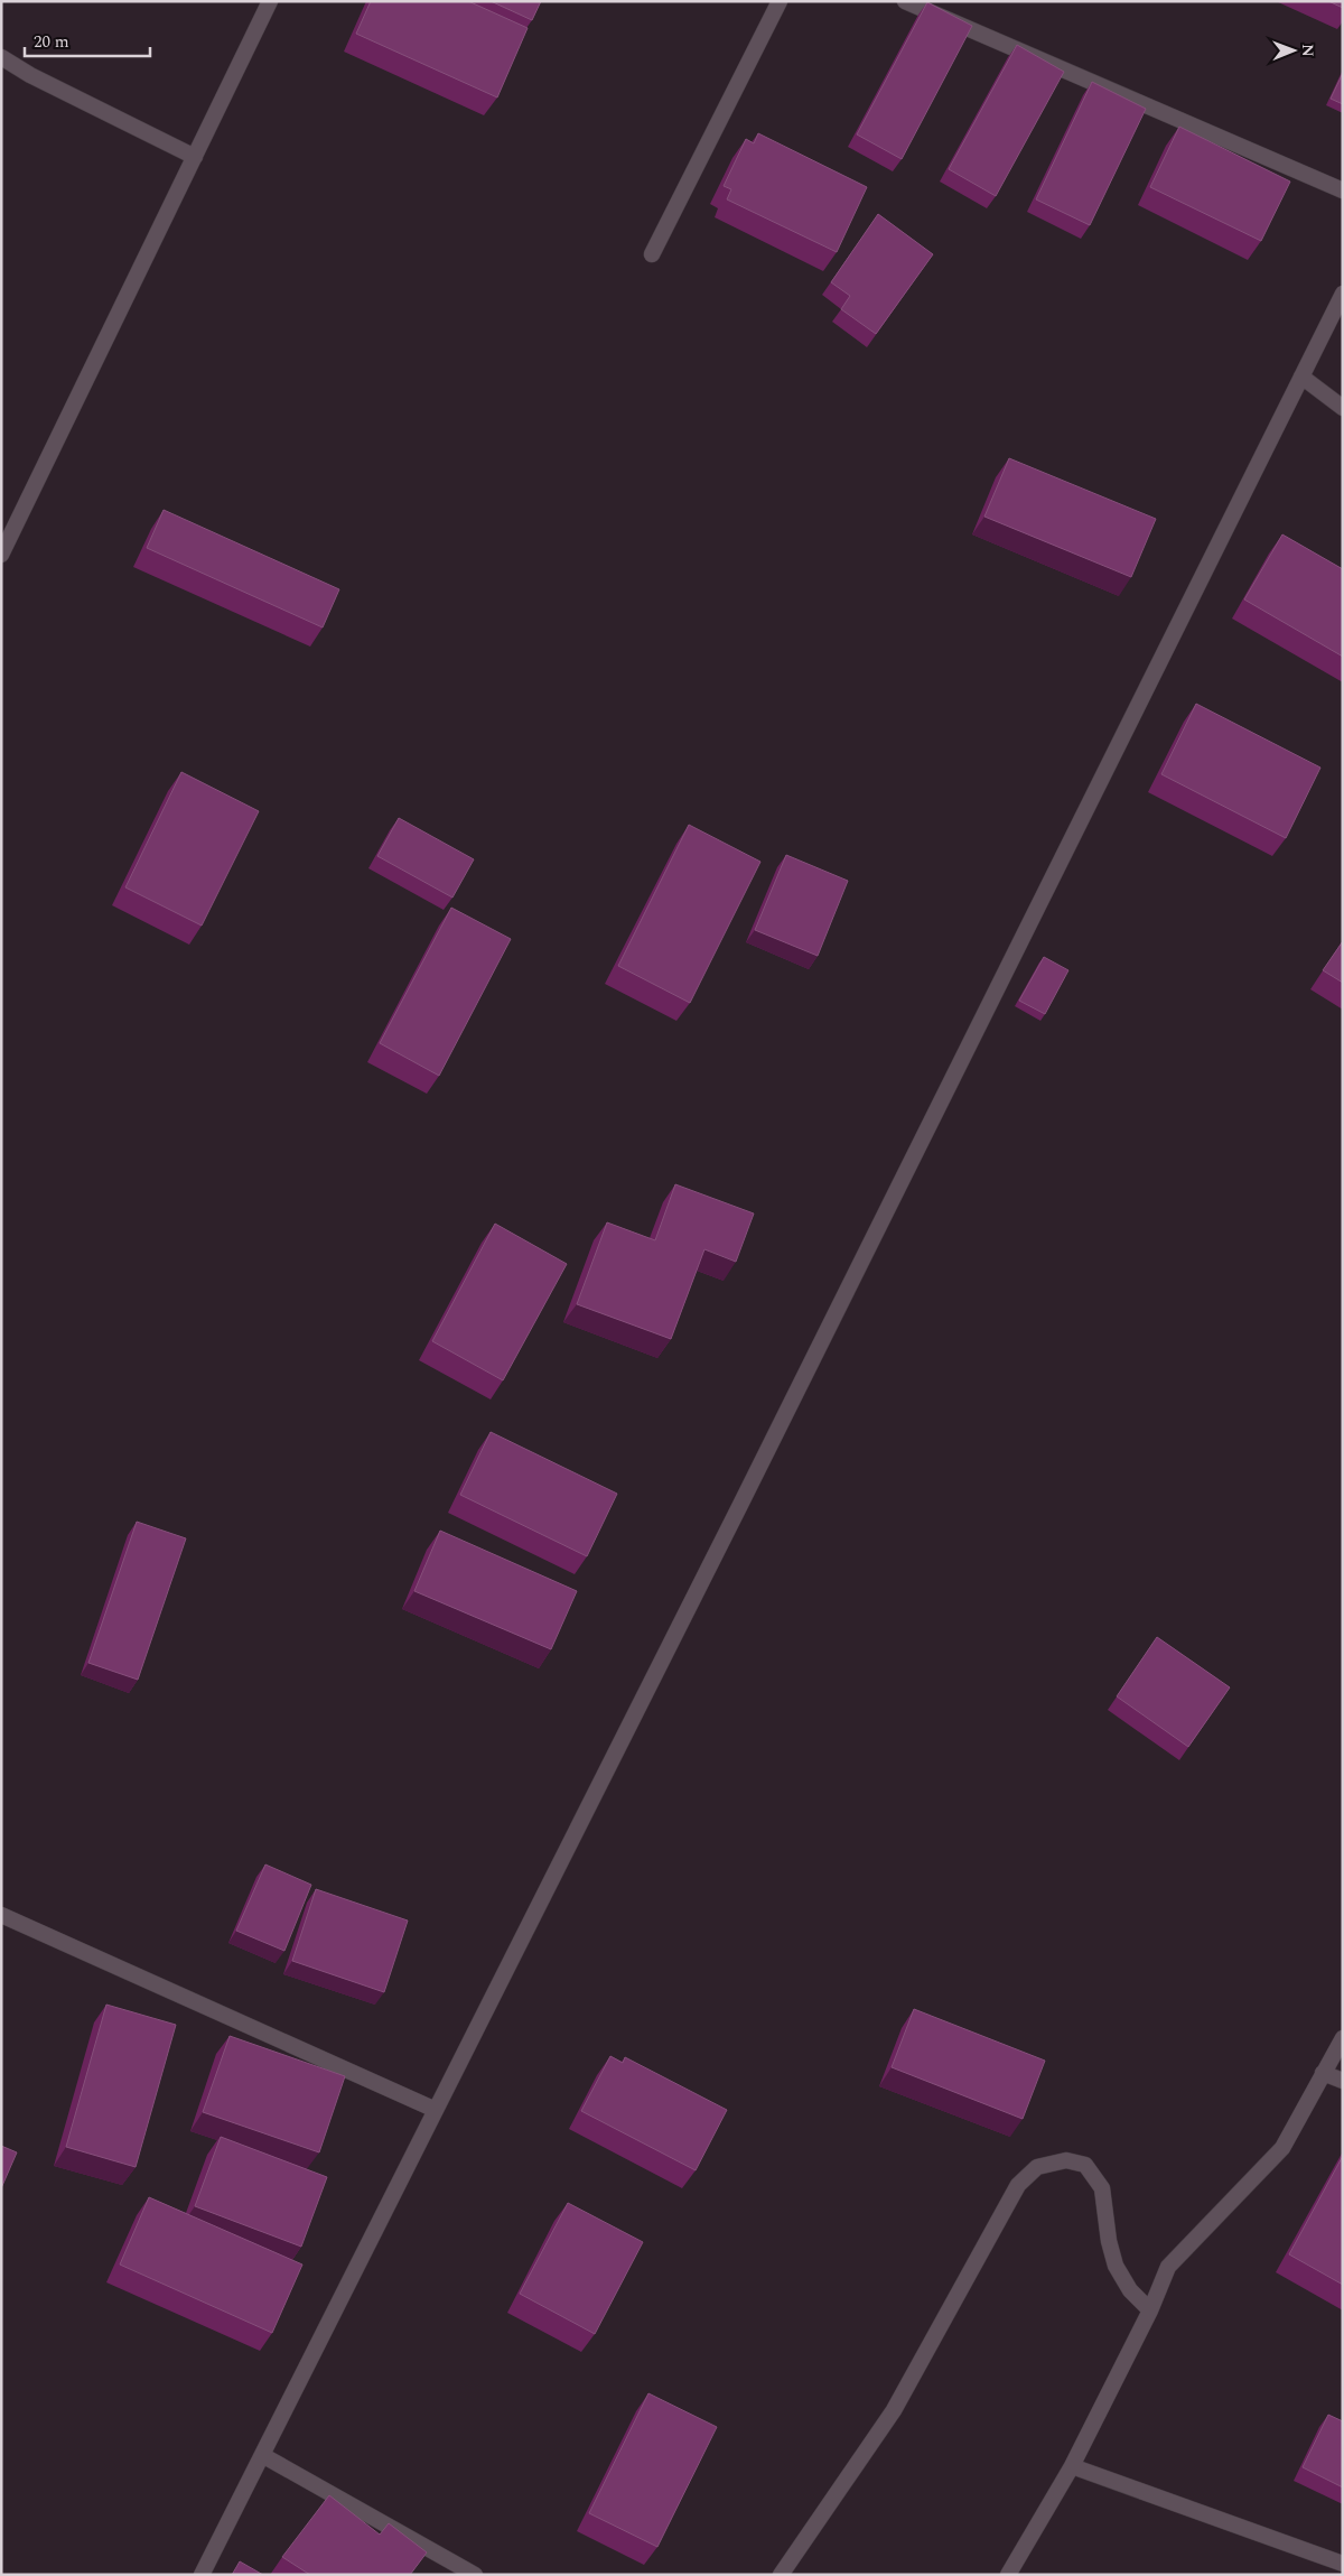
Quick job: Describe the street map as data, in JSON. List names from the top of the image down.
{
  "scale_bar": "20 m",
  "north": "right"
}
